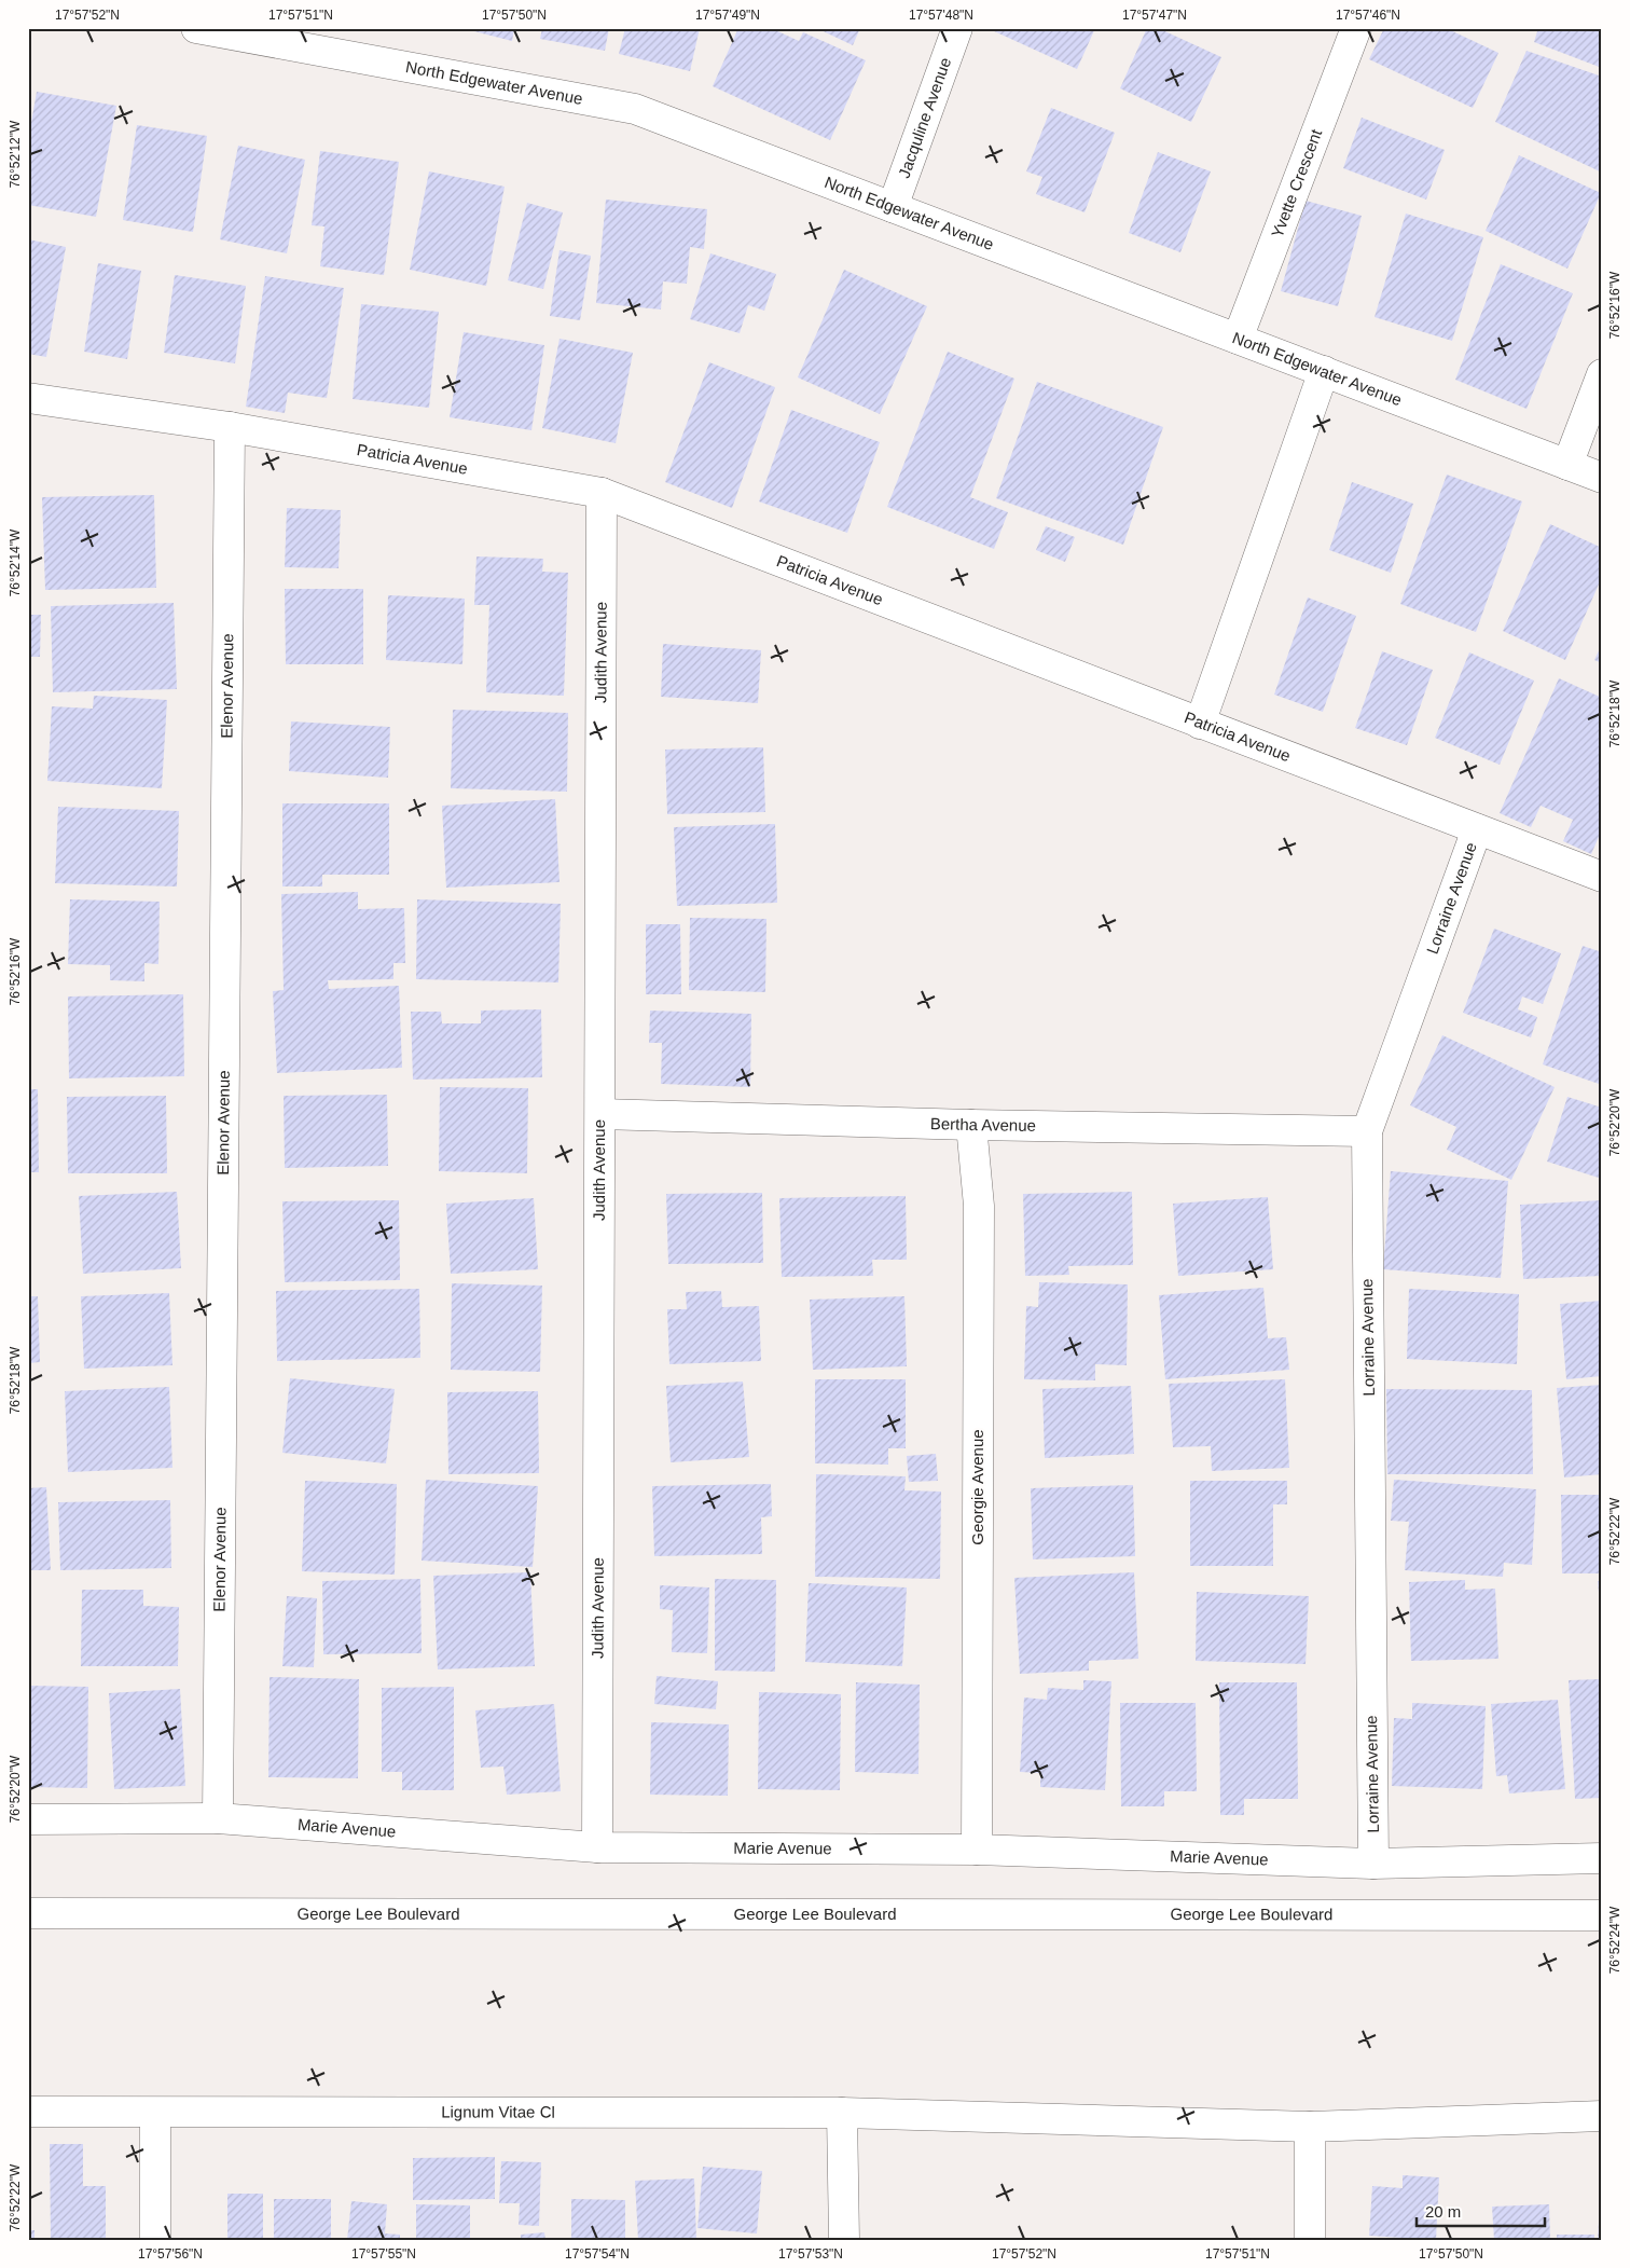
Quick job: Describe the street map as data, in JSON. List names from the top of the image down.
{
  "streets": {
    "street": [
      "North Edgewater Avenue",
      "Jacquline Avenue",
      "Yvette Crescent",
      "Patricia Avenue",
      "Judith Avenue",
      "Elenor Avenue",
      "Lorraine Avenue",
      "Bertha Avenue",
      "Georgie Avenue",
      "Marie Avenue",
      "George Lee Boulevard",
      "Lignum Vitae Cl"
    ]
  },
  "crossings": [
    ["North Edgewater Avenue", "Jacquline Avenue"],
    ["North Edgewater Avenue", "Yvette Crescent"],
    ["Patricia Avenue", "Judith Avenue"],
    ["Patricia Avenue", "Elenor Avenue"],
    ["Patricia Avenue", "Lorraine Avenue"],
    ["Judith Avenue", "Bertha Avenue"],
    ["Judith Avenue", "Marie Avenue"],
    ["Elenor Avenue", "Marie Avenue"],
    ["Lorraine Avenue", "Bertha Avenue"],
    ["Lorraine Avenue", "Marie Avenue"],
    ["Bertha Avenue", "Georgie Avenue"],
    ["Georgie Avenue", "Marie Avenue"]
  ],
  "scale_bar": "20 m",
  "coordinates": [
    "17°57'52\"N",
    "17°57'51\"N",
    "17°57'50\"N",
    "17°57'49\"N",
    "17°57'48\"N",
    "17°57'47\"N",
    "17°57'46\"N",
    "76°52'12\"W",
    "76°52'16\"W",
    "76°52'14\"W",
    "76°52'18\"W",
    "76°52'20\"W",
    "76°52'22\"W",
    "76°52'24\"W",
    "17°57'56\"N",
    "17°57'55\"N",
    "17°57'54\"N",
    "17°57'53\"N"
  ]
}
